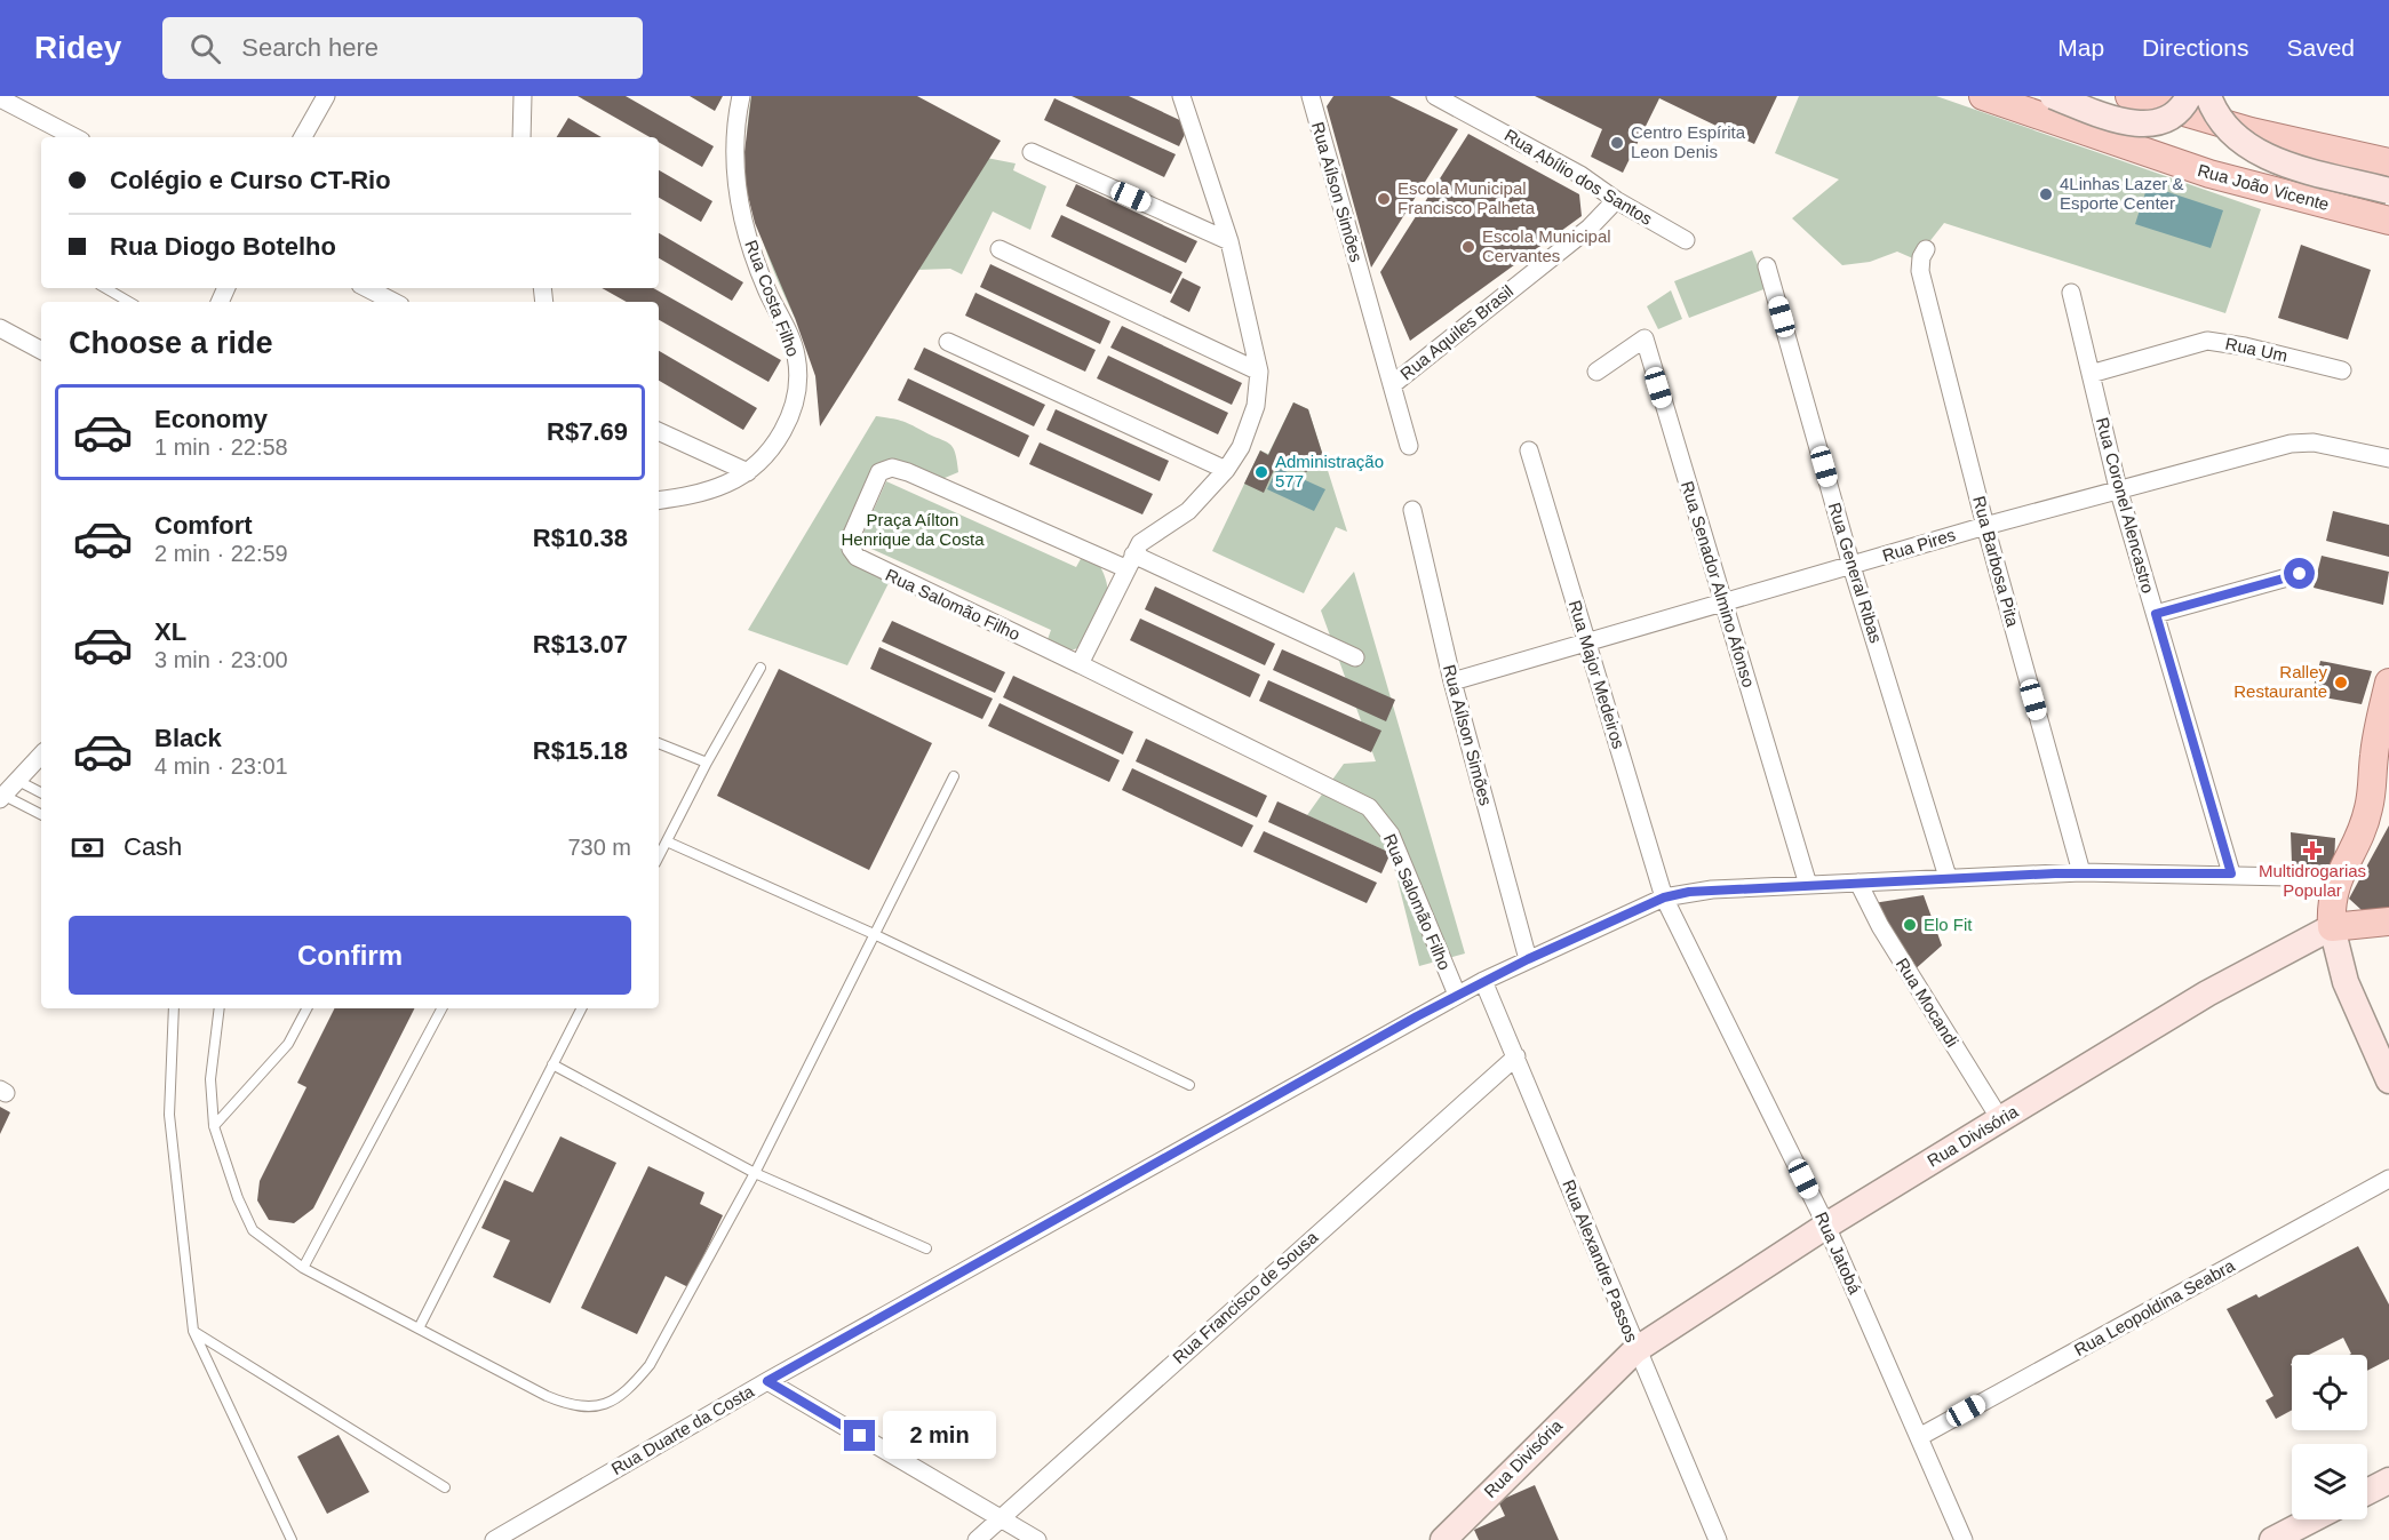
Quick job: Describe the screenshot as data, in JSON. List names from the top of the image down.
{
  "streets": {
    "main road": ["Rua João Vicente"],
    "street": [
      "Rua Abílio dos Santos",
      "Rua Aílson Simões",
      "Rua Costa Filho",
      "Rua Aquiles Brasil",
      "Rua Um",
      "Rua Coronel Alencastro",
      "Rua Pires",
      "Rua Barbosa Pita",
      "Rua General Ribas",
      "Rua Senador Almino Afonso",
      "Rua Salomão Filho",
      "Rua Major Medeiros",
      "Rua Mocandi",
      "Rua Divisória",
      "Rua Jatobá",
      "Rua Alexandre Passos",
      "Rua Francisco de Sousa",
      "Rua Leopoldina Seabra",
      "Rua Duarte da Costa"
    ]
  },
  "crossings": [
    ["Rua Abílio dos Santos", "Rua Aquiles Brasil"],
    ["Rua Aílson Simões", "Rua Aquiles Brasil"],
    ["Rua Aílson Simões", "Rua Pires"],
    ["Rua Aílson Simões", "Rua Duarte da Costa"],
    ["Rua Um", "Rua Coronel Alencastro"],
    ["Rua Coronel Alencastro", "Rua Pires"],
    ["Rua Coronel Alencastro", "Rua Duarte da Costa"],
    ["Rua Pires", "Rua Barbosa Pita"],
    ["Rua Pires", "Rua General Ribas"],
    ["Rua Pires", "Rua Senador Almino Afonso"],
    ["Rua Pires", "Rua Major Medeiros"],
    ["Rua Barbosa Pita", "Rua Duarte da Costa"],
    ["Rua General Ribas", "Rua Duarte da Costa"],
    ["Rua Senador Almino Afonso", "Rua Duarte da Costa"],
    ["Rua Salomão Filho", "Rua Duarte da Costa"],
    ["Rua Major Medeiros", "Rua Jatobá"],
    ["Rua Major Medeiros", "Rua Duarte da Costa"],
    ["Rua Mocandi", "Rua Divisória"],
    ["Rua Mocandi", "Rua Duarte da Costa"],
    ["Rua Divisória", "Rua Jatobá"],
    ["Rua Divisória", "Rua Alexandre Passos"],
    ["Rua Jatobá", "Rua Leopoldina Seabra"],
    ["Rua Jatobá", "Rua Duarte da Costa"],
    ["Rua Alexandre Passos", "Rua Francisco de Sousa"],
    ["Rua Alexandre Passos", "Rua Duarte da Costa"]
  ],
  "parks": ["Praça Aílton Henrique da Costa"],
  "places": {
    "other": [
      "Centro Espírita Leon Denis",
      "4Linhas Lazer & Esporte Center",
      "Escola Municipal Francisco Palheta",
      "Escola Municipal Cervantes",
      "Administração 577",
      "Ralley Restaurante",
      "Elo Fit"
    ],
    "health": ["Multidrogarias Popular"]
  },
  "page": {
    "header": "Ridey",
    "search": "Search here",
    "nav": ["Map", "Directions", "Saved"],
    "banner": ["Colégio e Curso CT-Rio", "Rua Diogo Botelho"],
    "heading": "Choose a ride",
    "list": [
      {
        "name": "Economy",
        "note": "1 min · 22:58",
        "value": "R$7.69"
      },
      {
        "name": "Comfort",
        "note": "2 min · 22:59",
        "value": "R$10.38"
      },
      {
        "name": "XL",
        "note": "3 min · 23:00",
        "value": "R$13.07"
      },
      {
        "name": "Black",
        "note": "4 min · 23:01",
        "value": "R$15.18"
      }
    ],
    "pay": ["Cash", "730 m"],
    "buttons": "Confirm",
    "bubble": "2 min"
  }
}
